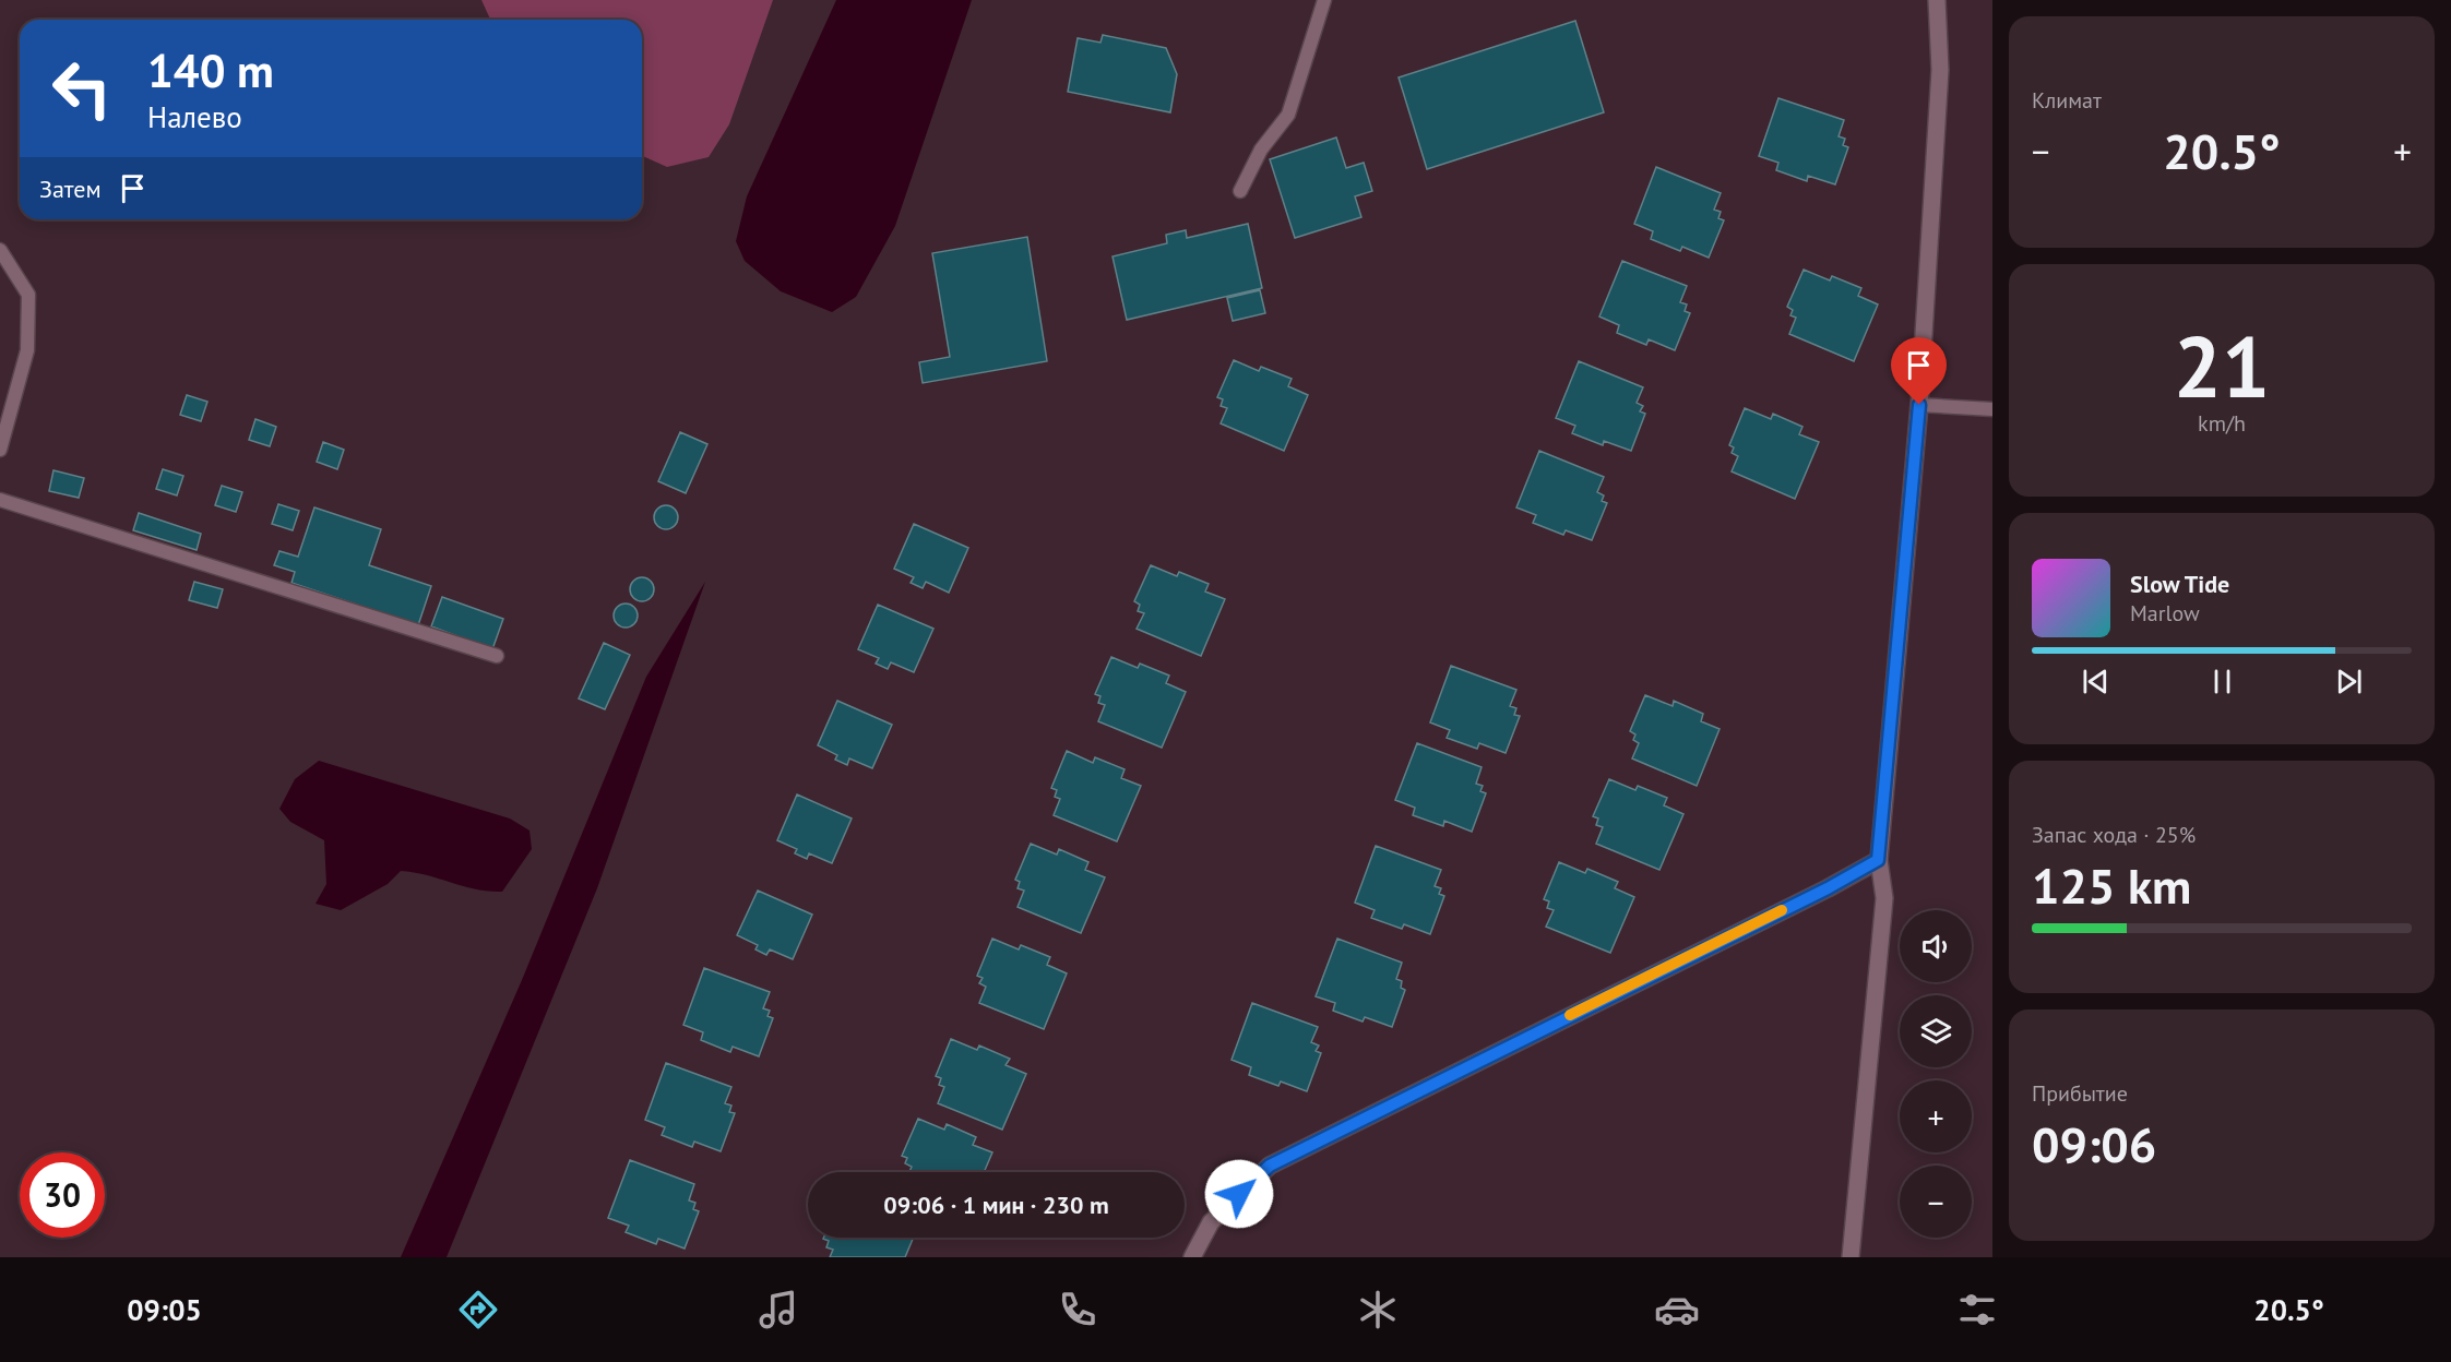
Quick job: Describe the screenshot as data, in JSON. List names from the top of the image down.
{
  "page": {
    "tile": [
      "Климат",
      ["21", "km/h"],
      ["Запас хода · 25%", "125 km"],
      ["Прибытие", "09:06"]
    ],
    "turn": ["140 m", "Налево"],
    "heat": ["−", "20.5°", "+"],
    "then": "Затем",
    "song": ["Slow Tide", "Marlow"],
    "map_buttons": ["+", "−"],
    "limit": "30",
    "trip": "09:06 · 1 мин · 230 m",
    "tabs": ["09:05", "20.5°"]
  }
}
